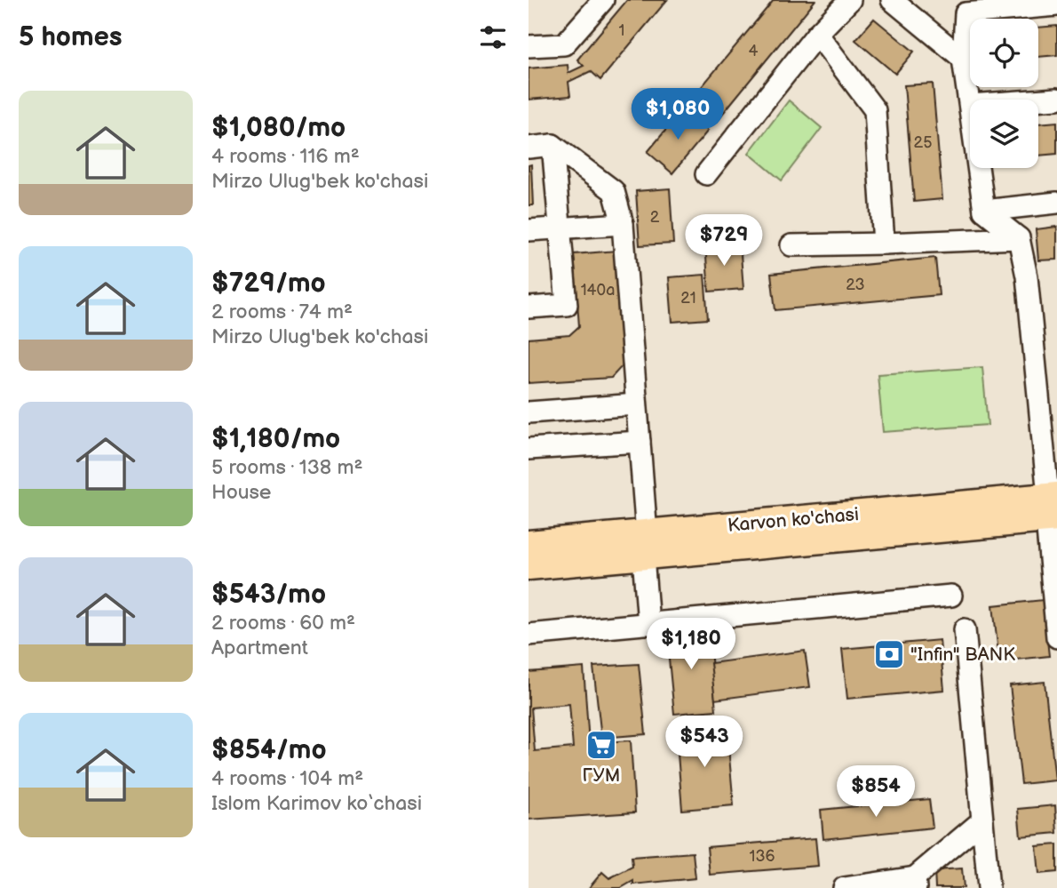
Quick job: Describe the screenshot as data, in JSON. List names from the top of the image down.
{
  "streets": {
    "main road": ["Karvon ko'chasi"]
  },
  "places": {
    "bank": ["\"Infin\" BANK"],
    "supermarket": ["ГУМ"]
  },
  "house_numbers": [
    "1",
    "4",
    "25",
    "2",
    "23",
    "140a",
    "21",
    "136"
  ],
  "page": {
    "heading": "5 homes",
    "list": [
      {
        "name": "$1,080/mo",
        "note": "4 rooms · 116 m² · Mirzo Ulug'bek ko'chasi"
      },
      {
        "name": "$729/mo",
        "note": "2 rooms · 74 m² · Mirzo Ulug'bek ko'chasi"
      },
      {
        "name": "$1,180/mo",
        "note": "5 rooms · 138 m² · House"
      },
      {
        "name": "$543/mo",
        "note": "2 rooms · 60 m² · Apartment"
      },
      {
        "name": "$854/mo",
        "note": "4 rooms · 104 m² · Islom Karimov ko‘chasi"
      }
    ],
    "price": [
      "$1,080",
      "$729",
      "$1,180",
      "$543",
      "$854"
    ]
  }
}
